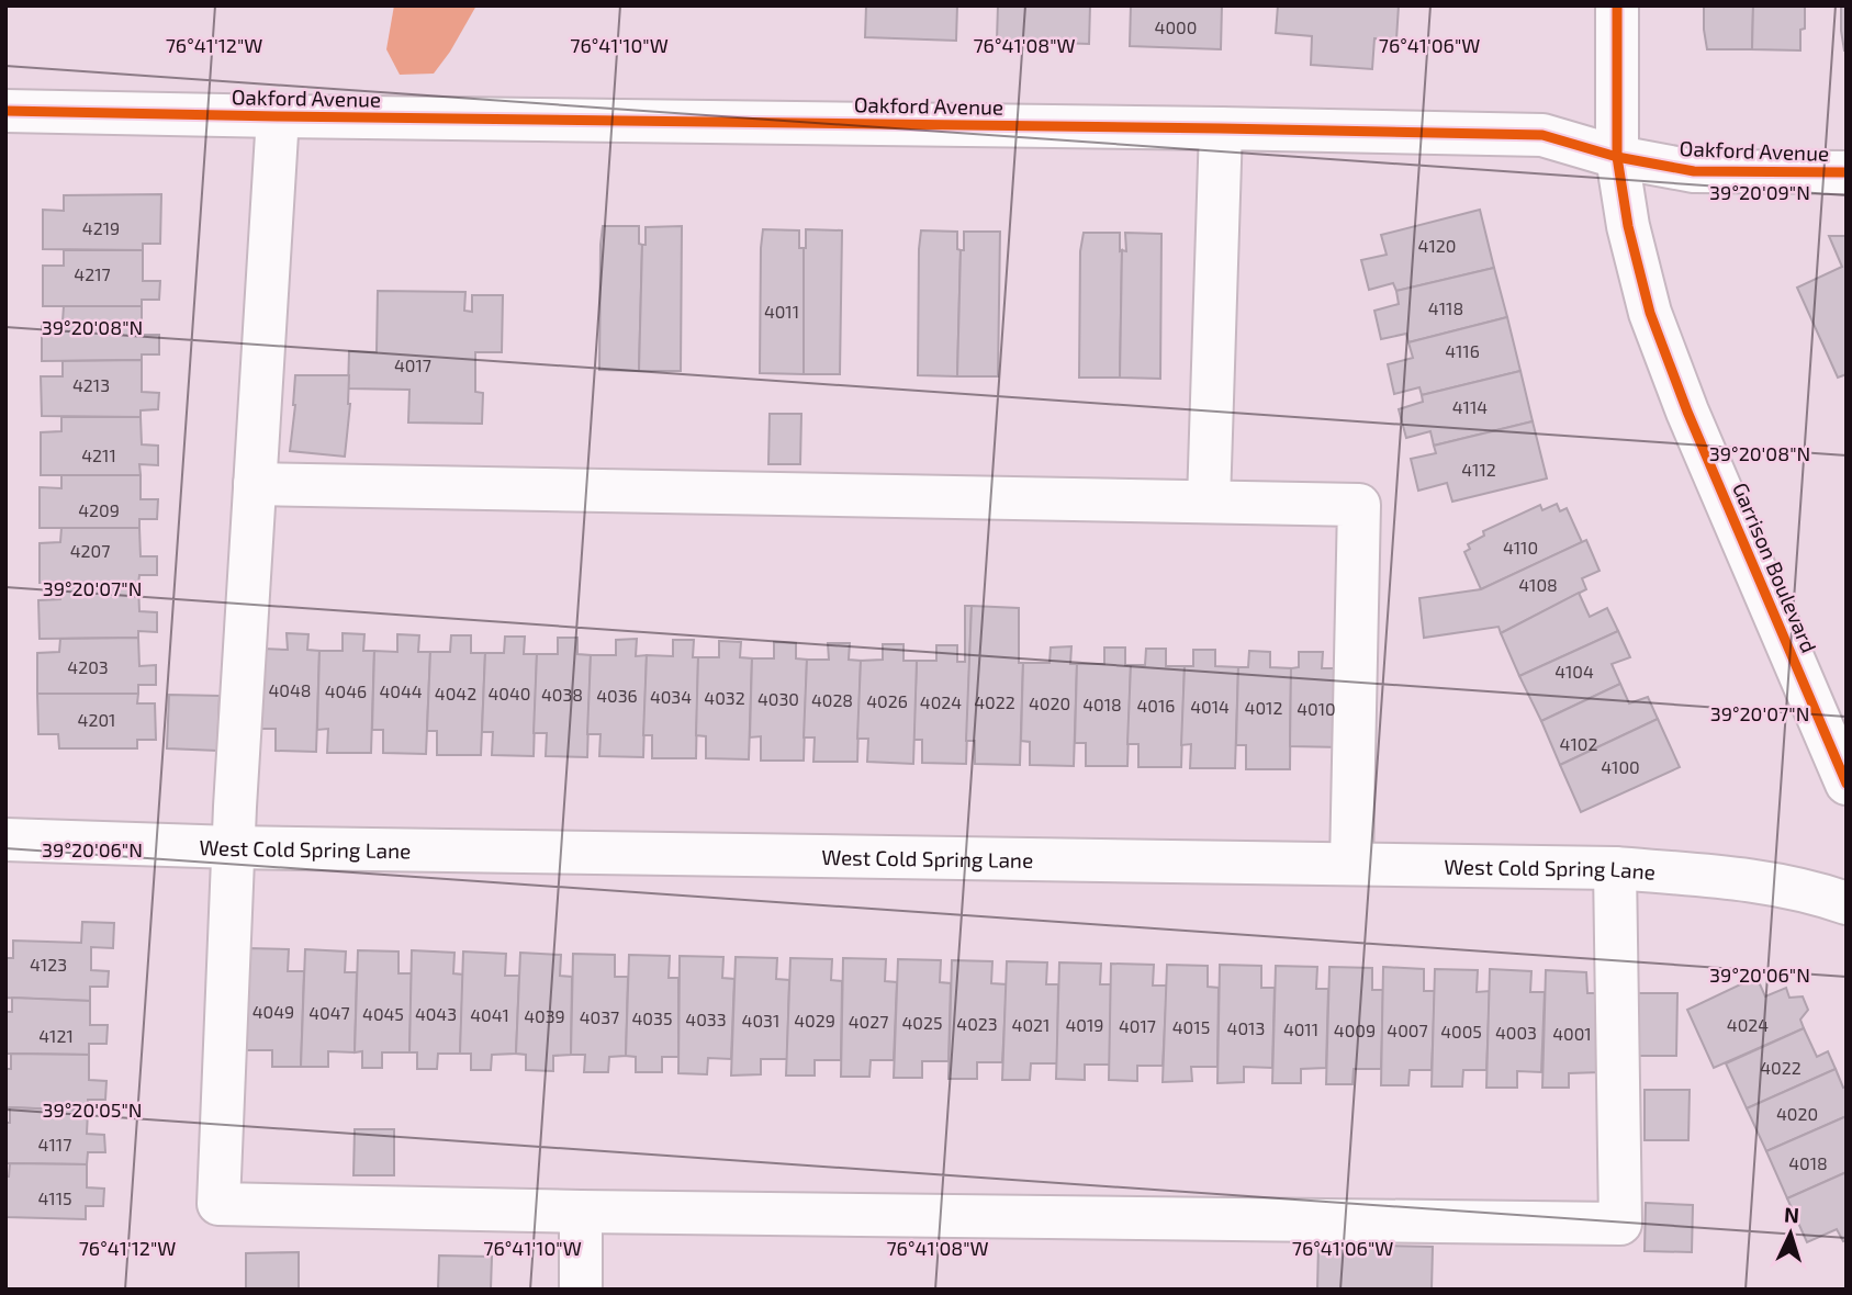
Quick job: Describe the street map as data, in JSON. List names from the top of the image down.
{
  "streets": {
    "street": ["Oakford Avenue", "Garrison Boulevard", "West Cold Spring Lane"]
  },
  "crossings": [
    ["Oakford Avenue", "Garrison Boulevard"]
  ],
  "house_numbers": [
    "4000",
    "4219",
    "4120",
    "4217",
    "4118",
    "4011",
    "4116",
    "4017",
    "4213",
    "4114",
    "4211",
    "4112",
    "4209",
    "4110",
    "4207",
    "4108",
    "4203",
    "4104",
    "4048",
    "4046",
    "4044",
    "4042",
    "4040",
    "4038",
    "4036",
    "4034",
    "4032",
    "4030",
    "4028",
    "4026",
    "4024",
    "4022",
    "4020",
    "4018",
    "4016",
    "4014",
    "4012",
    "4010",
    "4201",
    "4102",
    "4100",
    "4123",
    "4049",
    "4047",
    "4045",
    "4043",
    "4041",
    "4039",
    "4037",
    "4035",
    "4033",
    "4031",
    "4029",
    "4027",
    "4025",
    "4023",
    "4021",
    "4019",
    "4024",
    "4017",
    "4015",
    "4013",
    "4011",
    "4009",
    "4007",
    "4005",
    "4003",
    "4001",
    "4121",
    "4022",
    "4020",
    "4117",
    "4018",
    "4115"
  ],
  "north": "top",
  "coordinates": [
    "76°41'12\"W",
    "76°41'10\"W",
    "76°41'08\"W",
    "76°41'06\"W",
    "39°20'09\"N",
    "39°20'08\"N",
    "39°20'07\"N",
    "39°20'06\"N",
    "39°20'05\"N"
  ]
}
